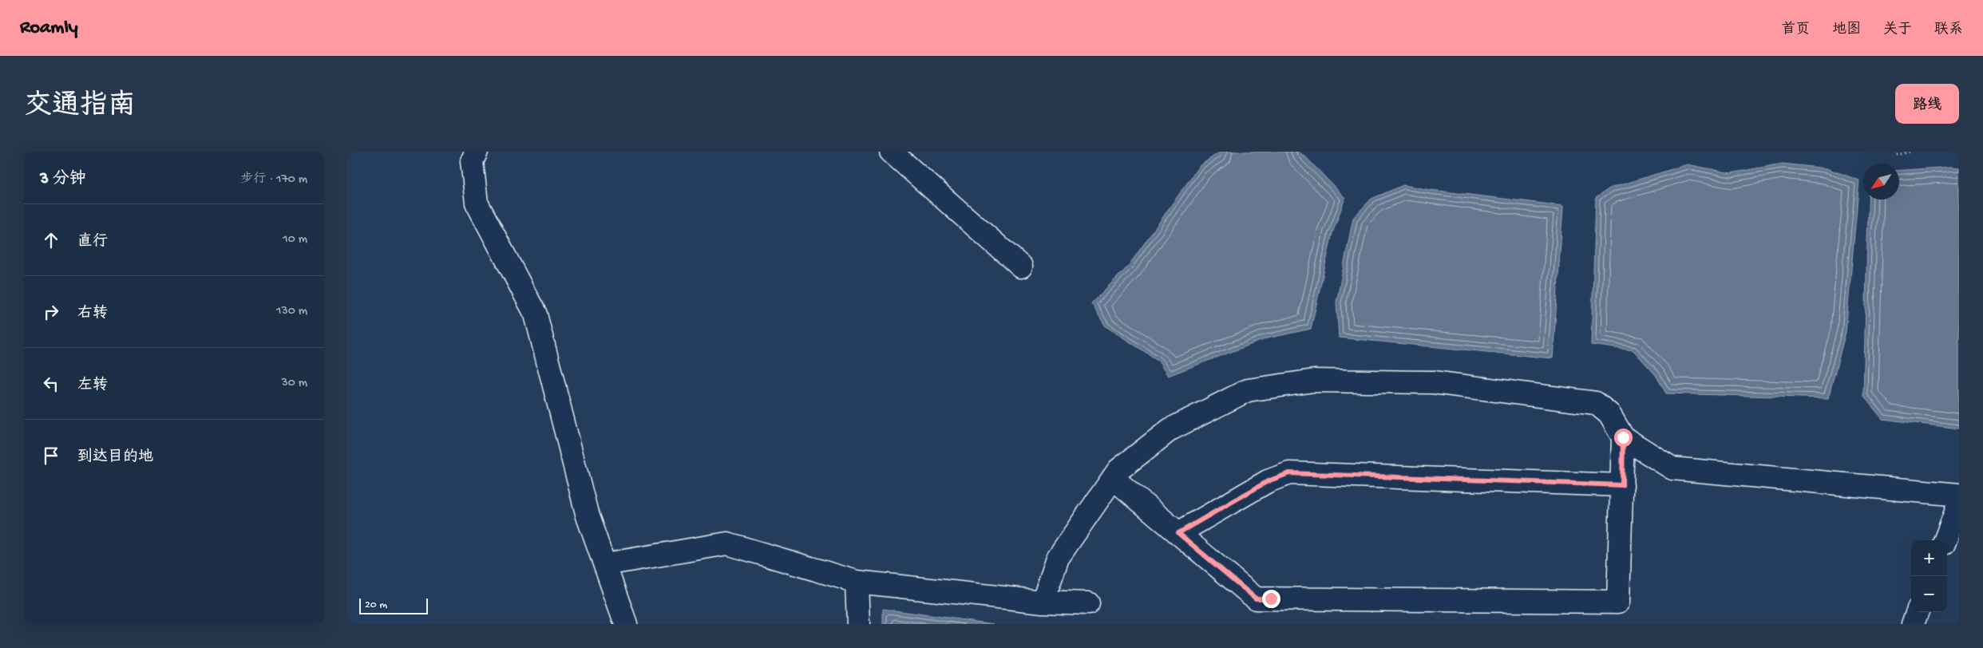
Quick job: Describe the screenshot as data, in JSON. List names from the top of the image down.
{
  "scale_bar": "20 m",
  "north": "bottom left",
  "page": {
    "header": "Roamly",
    "nav": [
      "首页",
      "地图",
      "关于",
      "联系"
    ],
    "title": "交通指南",
    "buttons": "路线",
    "heading": ["3 分钟", "步行 · 170 m"],
    "list": [
      ["直行", "10 m"],
      ["右转", "130 m"],
      ["左转", "30 m"],
      "到达目的地"
    ],
    "map_buttons": ["+", "−"],
    "scale": "20 m"
  }
}
